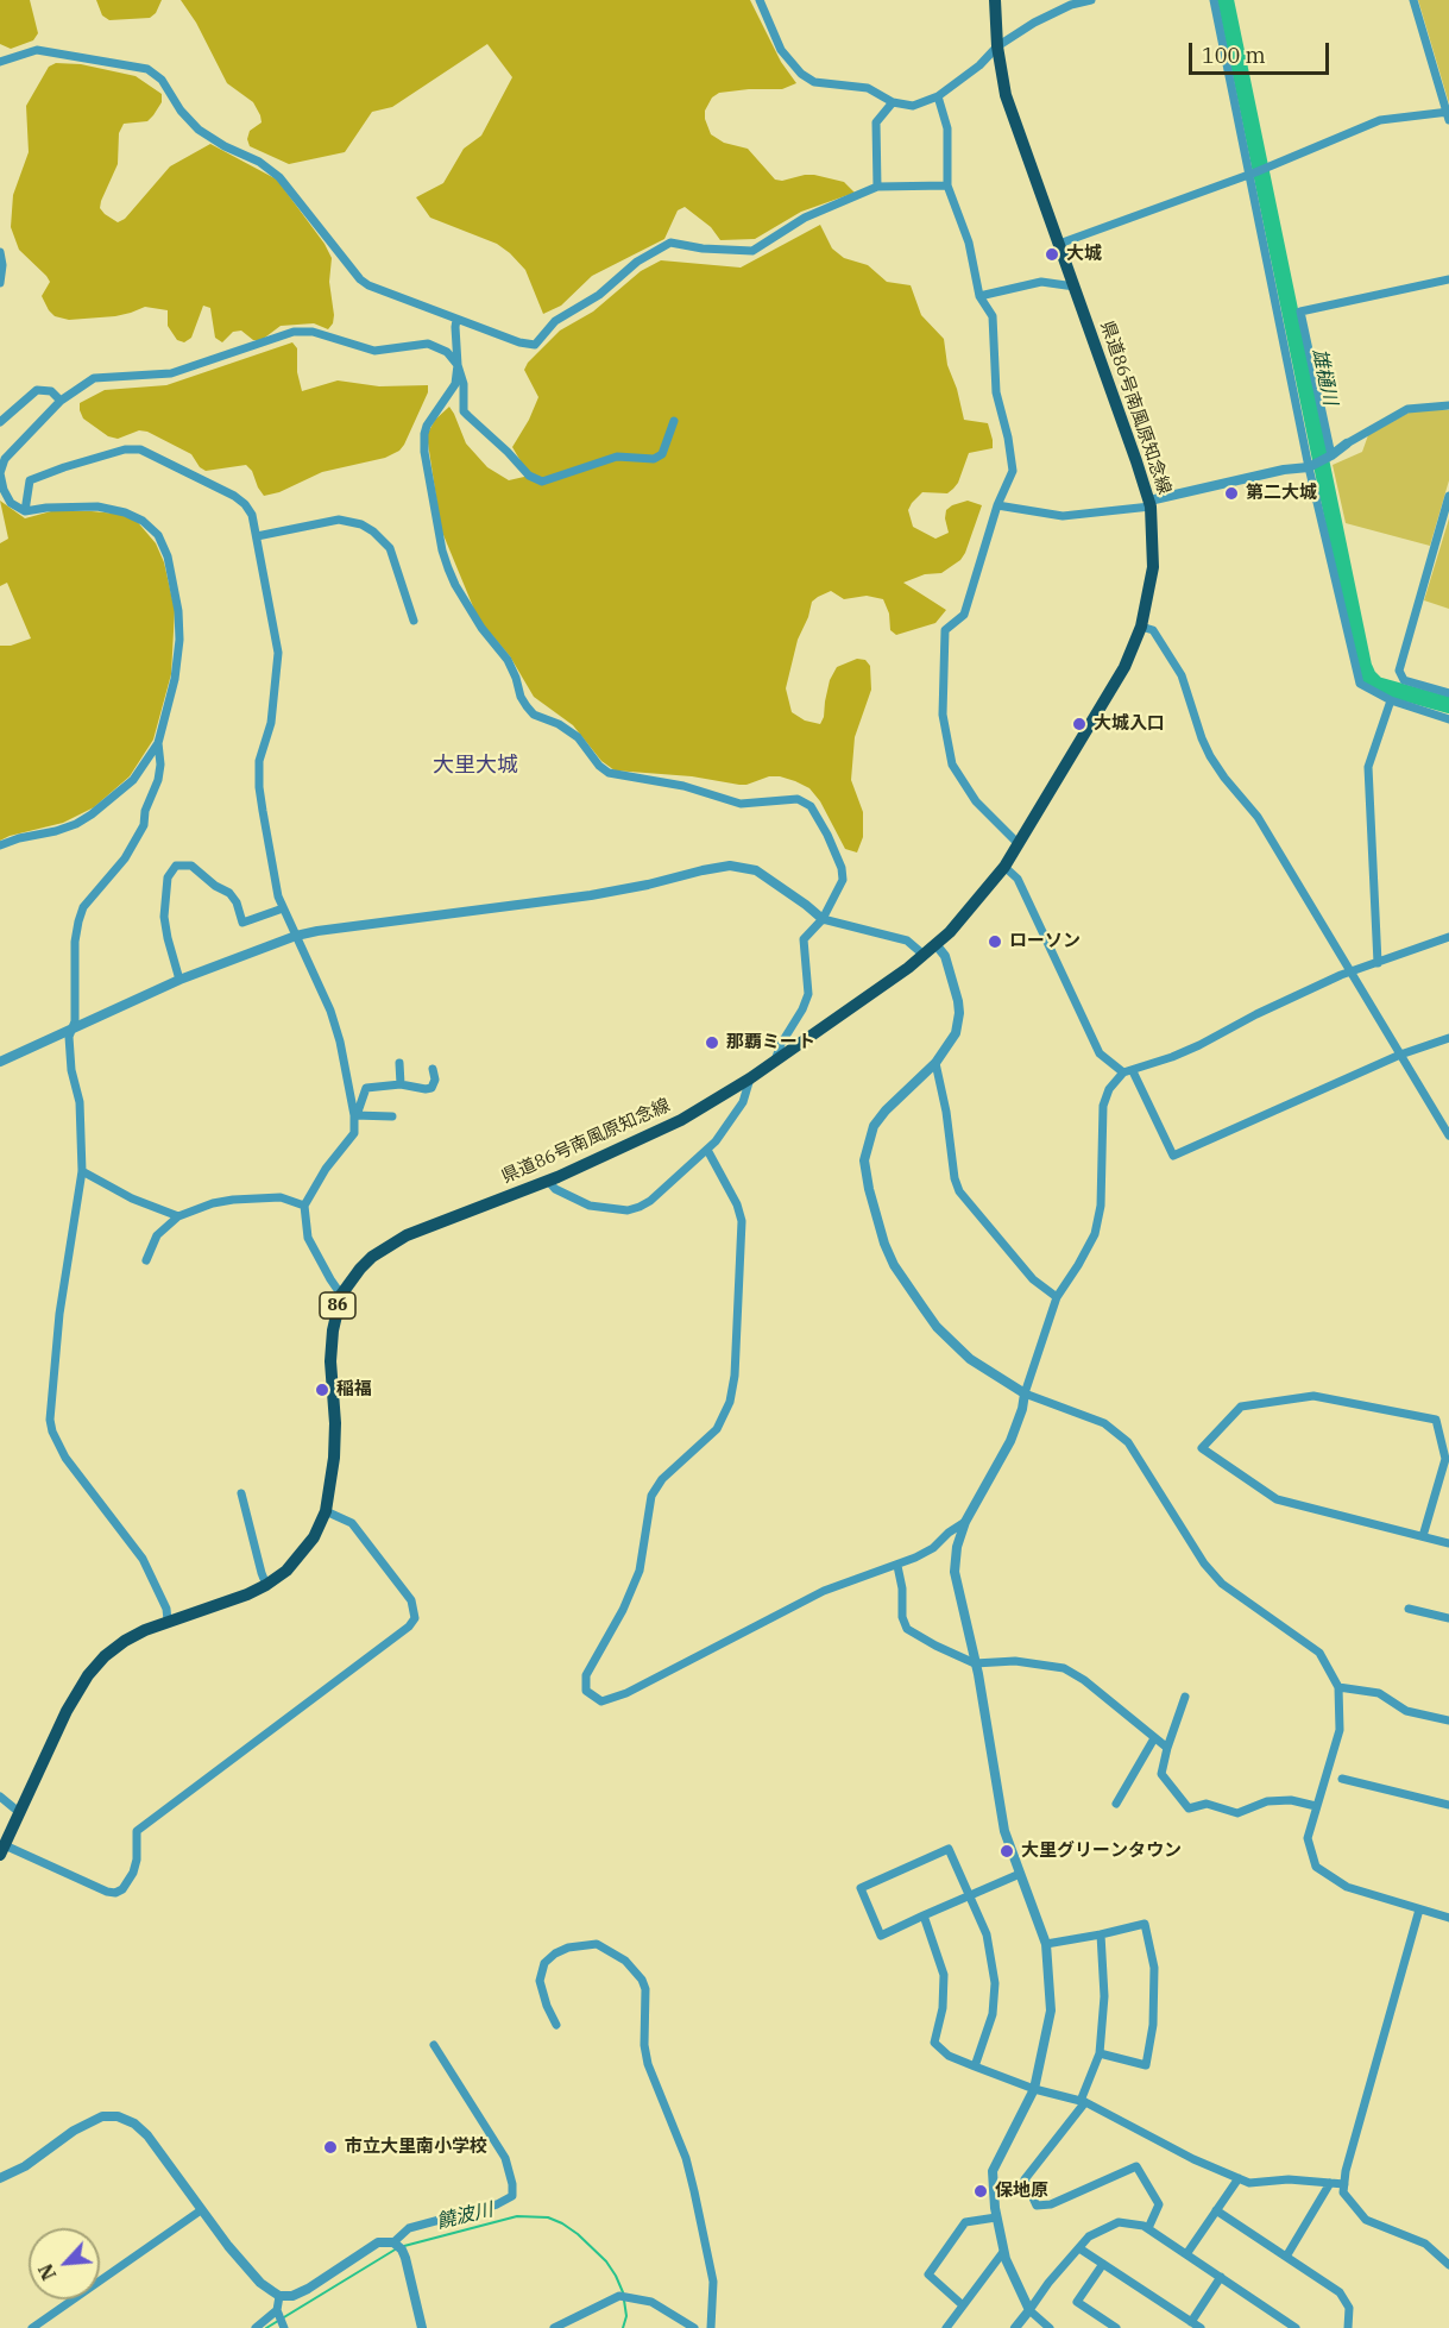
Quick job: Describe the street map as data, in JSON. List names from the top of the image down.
{
  "streets": {
    "main road": ["県道86号南風原知念線", "86"]
  },
  "districts": ["大里大城"],
  "water": ["雄樋川", "饒波川"],
  "places": [
    "大城",
    "第二大城",
    "大城入口",
    "ローソン",
    "那覇ミート",
    "稲福",
    "大里グリーンタウン",
    "市立大里南小学校",
    "保地原"
  ],
  "scale_bar": "100 m",
  "north": "bottom left"
}
